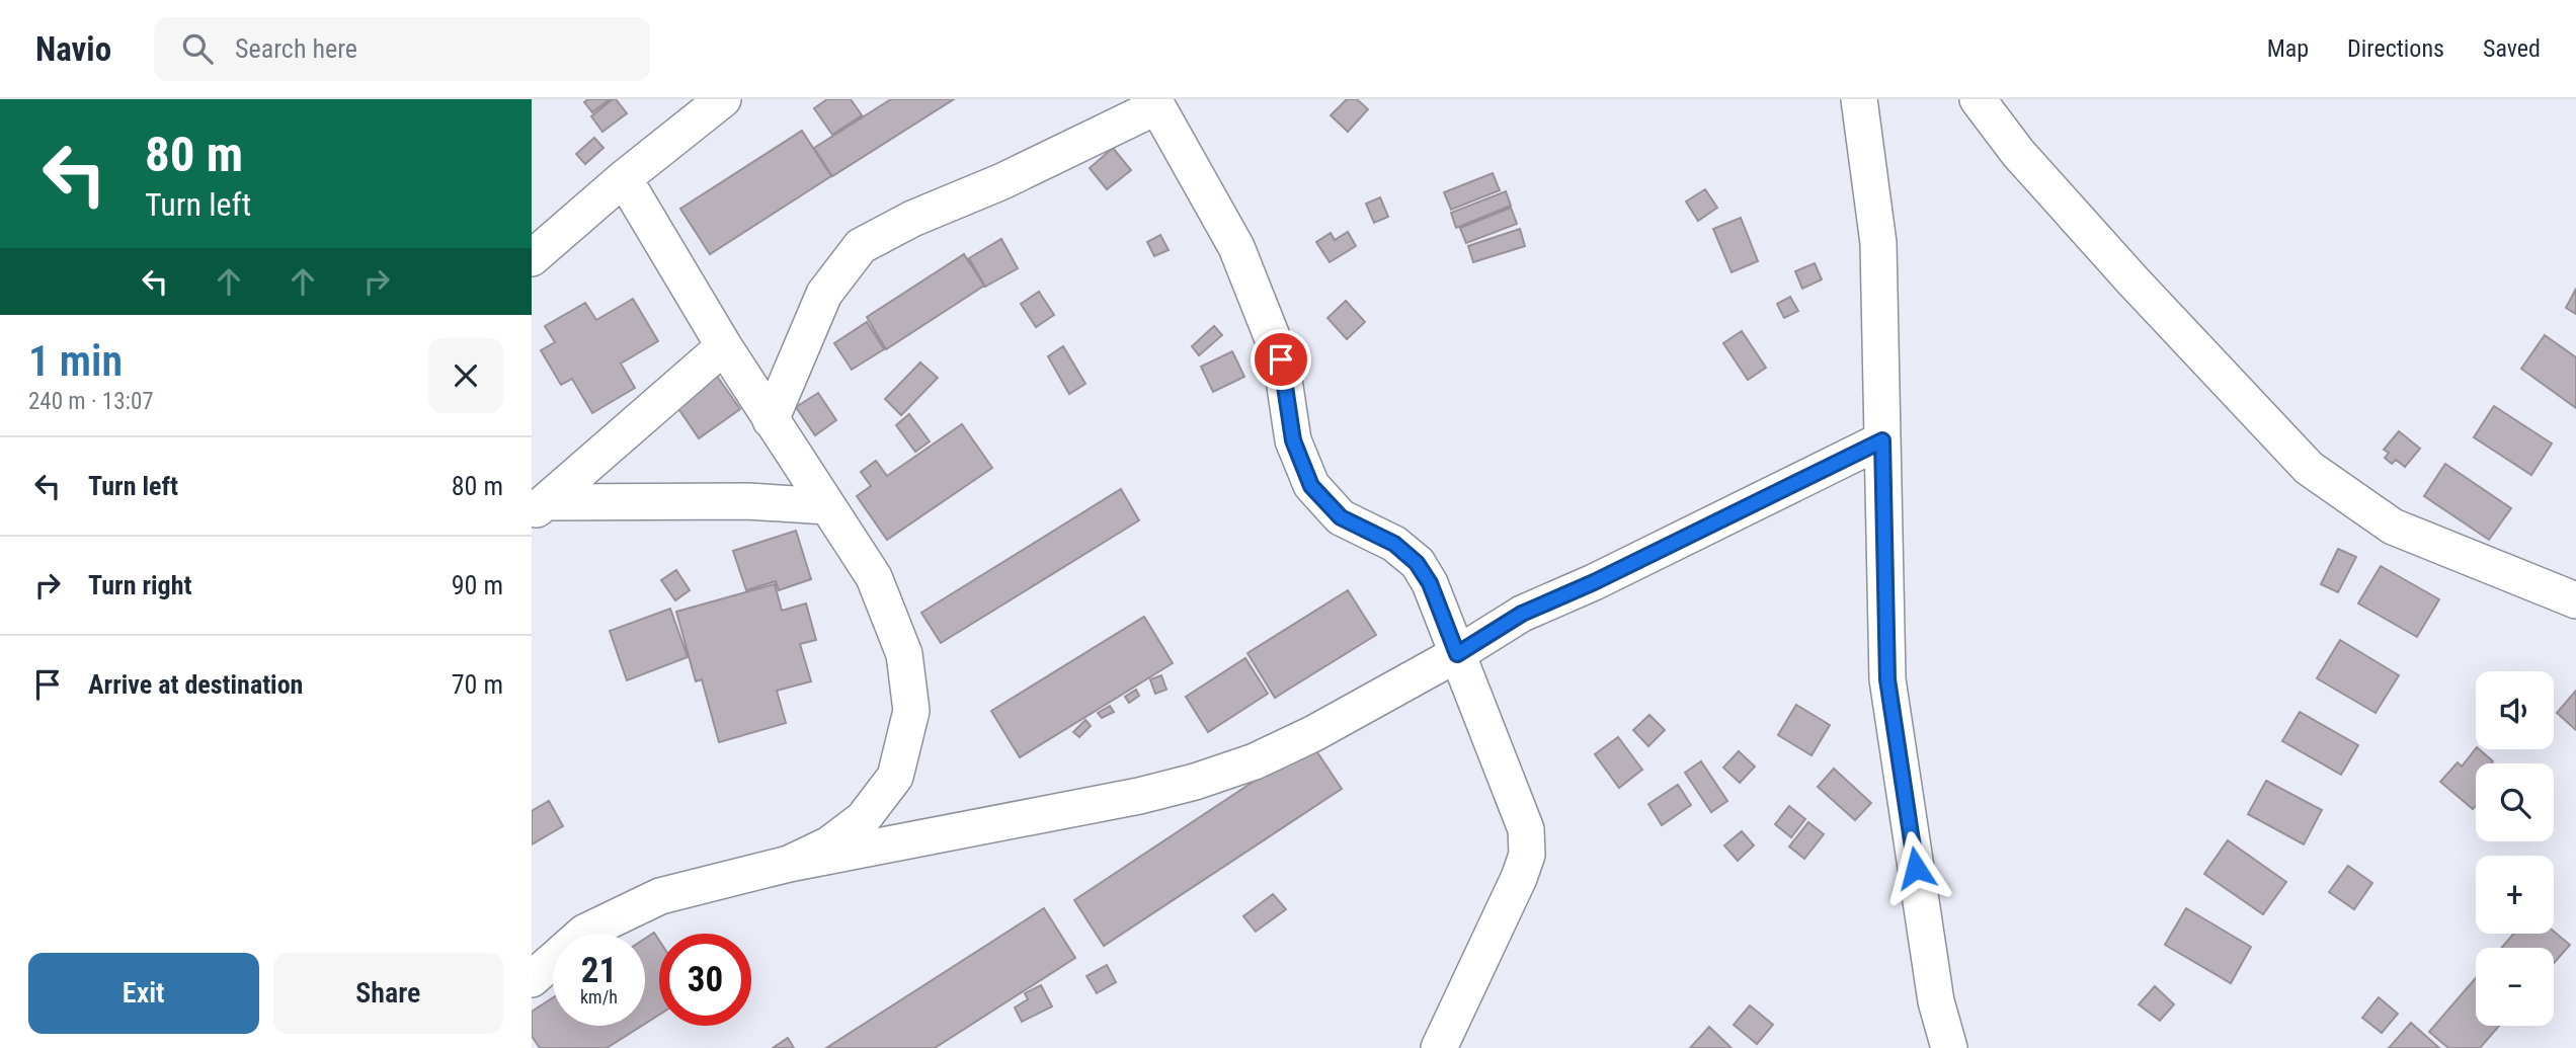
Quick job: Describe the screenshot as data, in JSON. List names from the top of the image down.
{
  "page": {
    "header": "Navio",
    "search": "Search here",
    "nav": ["Map", "Directions", "Saved"],
    "turn": ["80 m", "Turn left"],
    "heading": ["1 min", "240 m · 13:07"],
    "list": [
      {
        "name": "Turn left",
        "value": "80 m"
      },
      {
        "name": "Turn right",
        "value": "90 m"
      },
      {
        "name": "Arrive at destination",
        "value": "70 m"
      }
    ],
    "map_buttons": ["+", "−"],
    "speed": "21 km/h",
    "limit": "30",
    "buttons": ["Exit", "Share"]
  }
}
